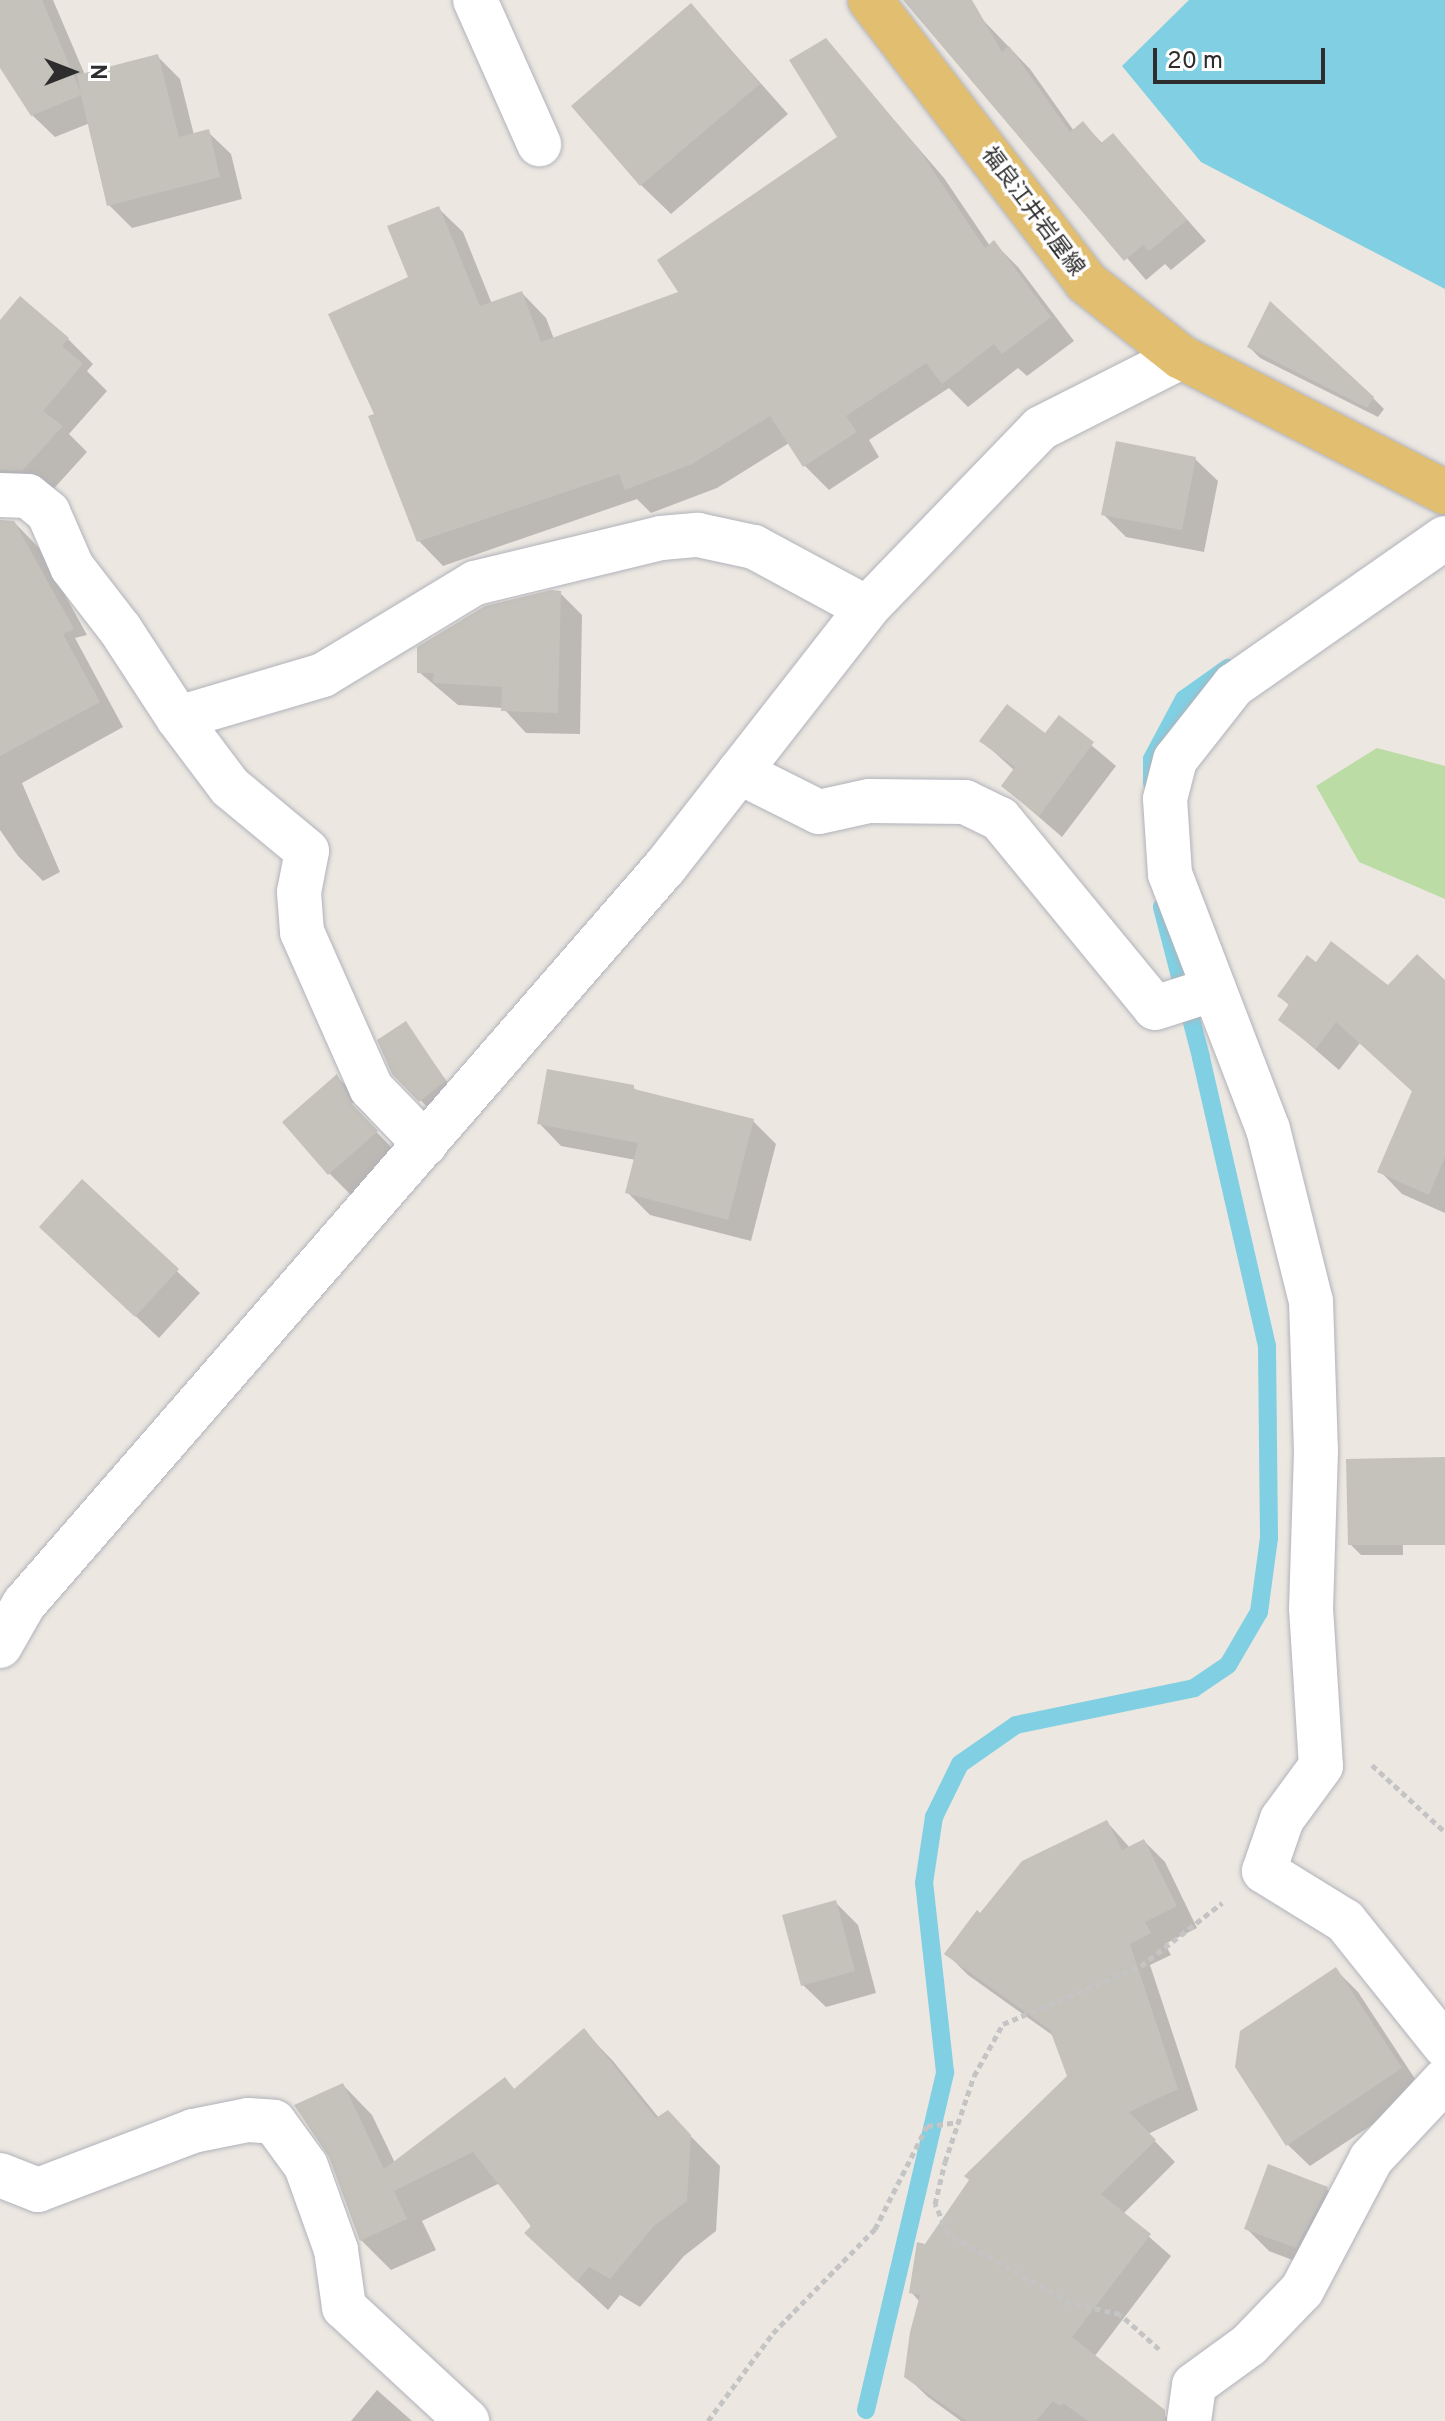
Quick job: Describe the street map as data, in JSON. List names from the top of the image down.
{
  "streets": {
    "main road": ["福良江井岩屋線"]
  },
  "scale_bar": "20 m",
  "north": "right"
}
